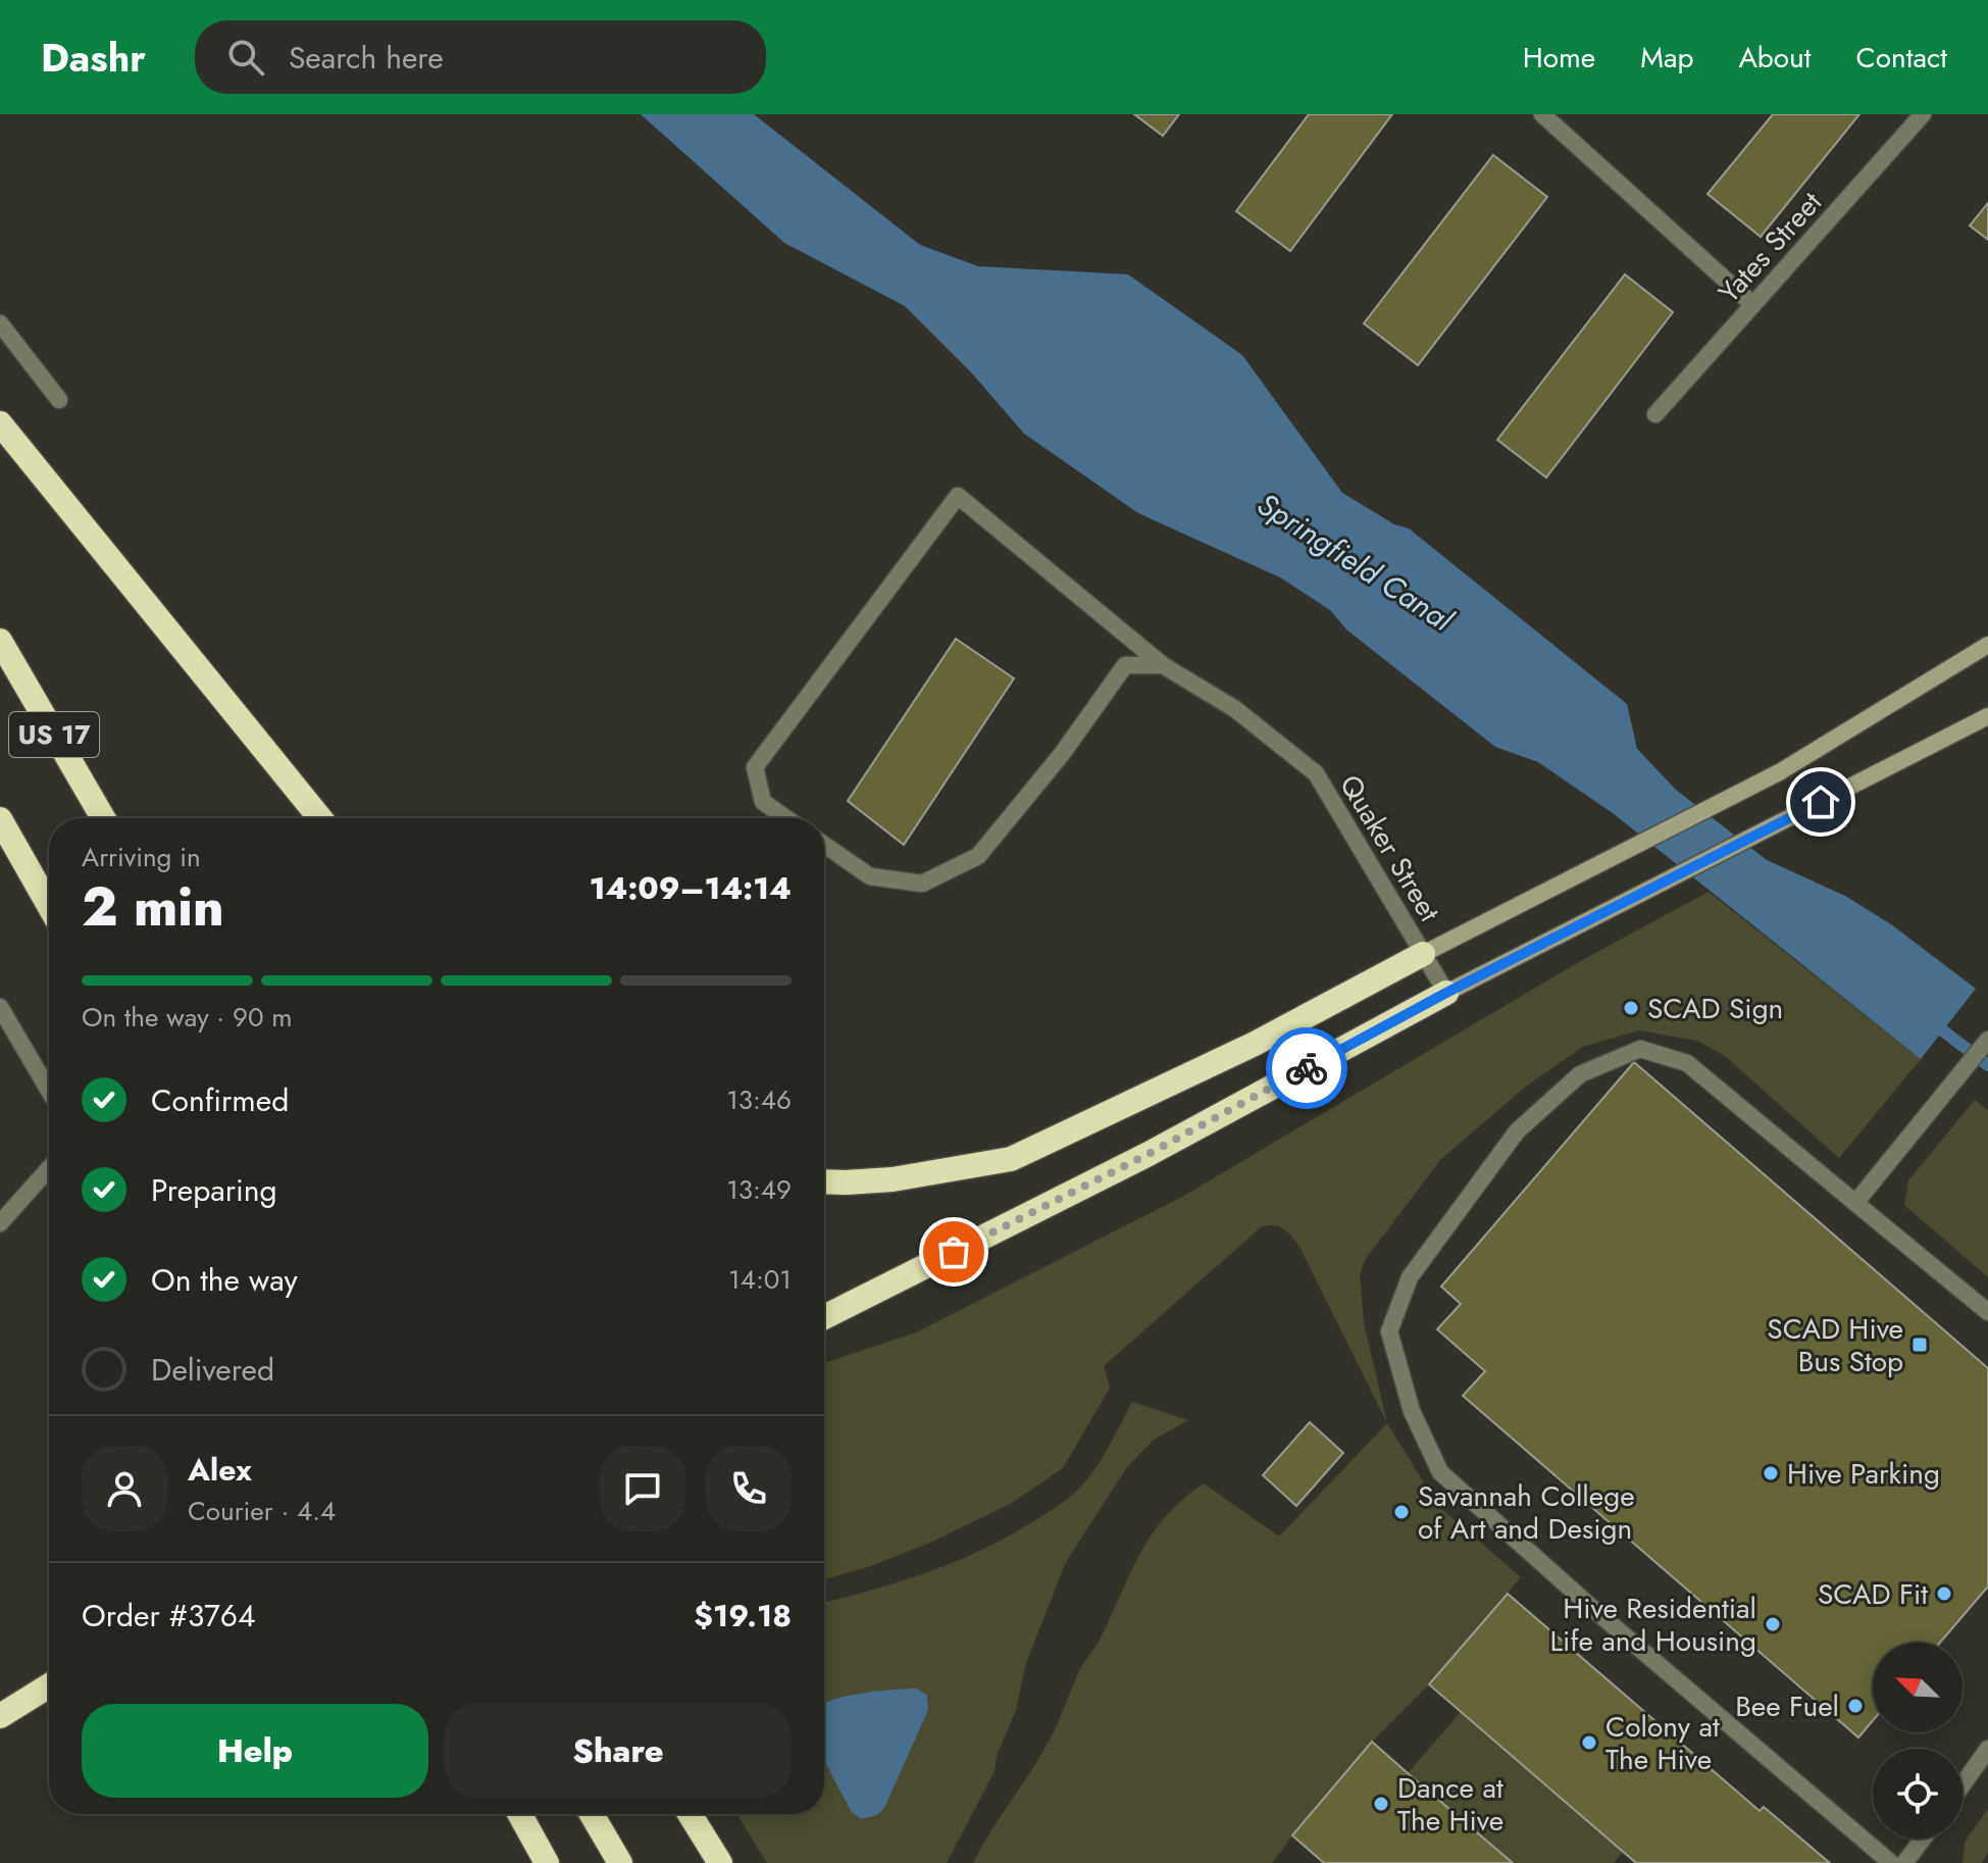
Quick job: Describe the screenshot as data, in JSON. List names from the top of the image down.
{
  "streets": {
    "highway": ["US 17"],
    "street": ["Yates Street", "Quaker Street"]
  },
  "water": ["Springfield Canal"],
  "places": {
    "other": [
      "SCAD Sign",
      "Hive Parking",
      "Savannah College of Art and Design",
      "SCAD Fit",
      "Hive Residential Life and Housing",
      "Bee Fuel",
      "Colony at The Hive",
      "Dance at The Hive"
    ],
    "transit": ["SCAD Hive Bus Stop"]
  },
  "north": "top left",
  "page": {
    "header": "Dashr",
    "search": "Search here",
    "nav": [
      "Home",
      "Map",
      "About",
      "Contact"
    ],
    "heading": ["2 min", "Arriving in", "14:09–14:14"],
    "panel": [
      "Alex",
      "Courier · 4.4",
      "Order #3764",
      "$19.18"
    ],
    "bar": "On the way · 90 m",
    "list": [
      ["Confirmed", "13:46"],
      ["Preparing", "13:49"],
      ["On the way", "14:01"],
      "Delivered"
    ],
    "buttons": ["Help", "Share"]
  }
}
